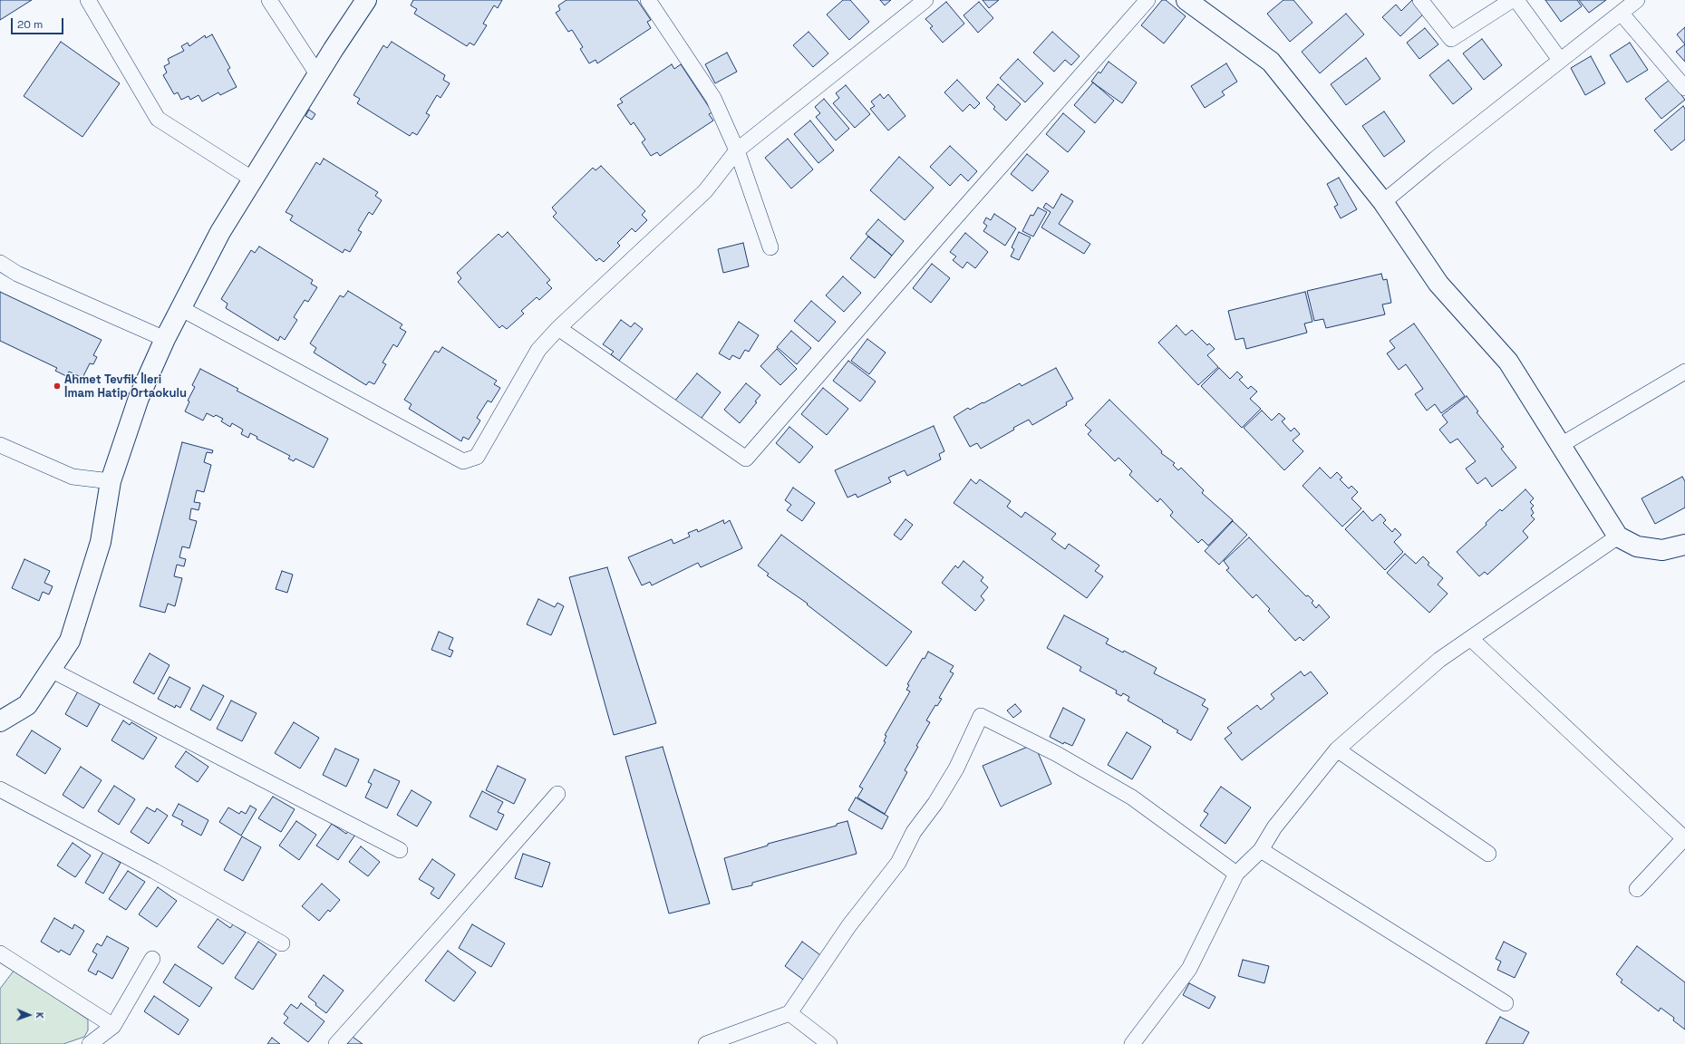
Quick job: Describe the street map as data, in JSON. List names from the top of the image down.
{
  "places": ["Ahmet Tevfik İleri İmam Hatip Ortaokulu"],
  "scale_bar": "20 m",
  "north": "right"
}
